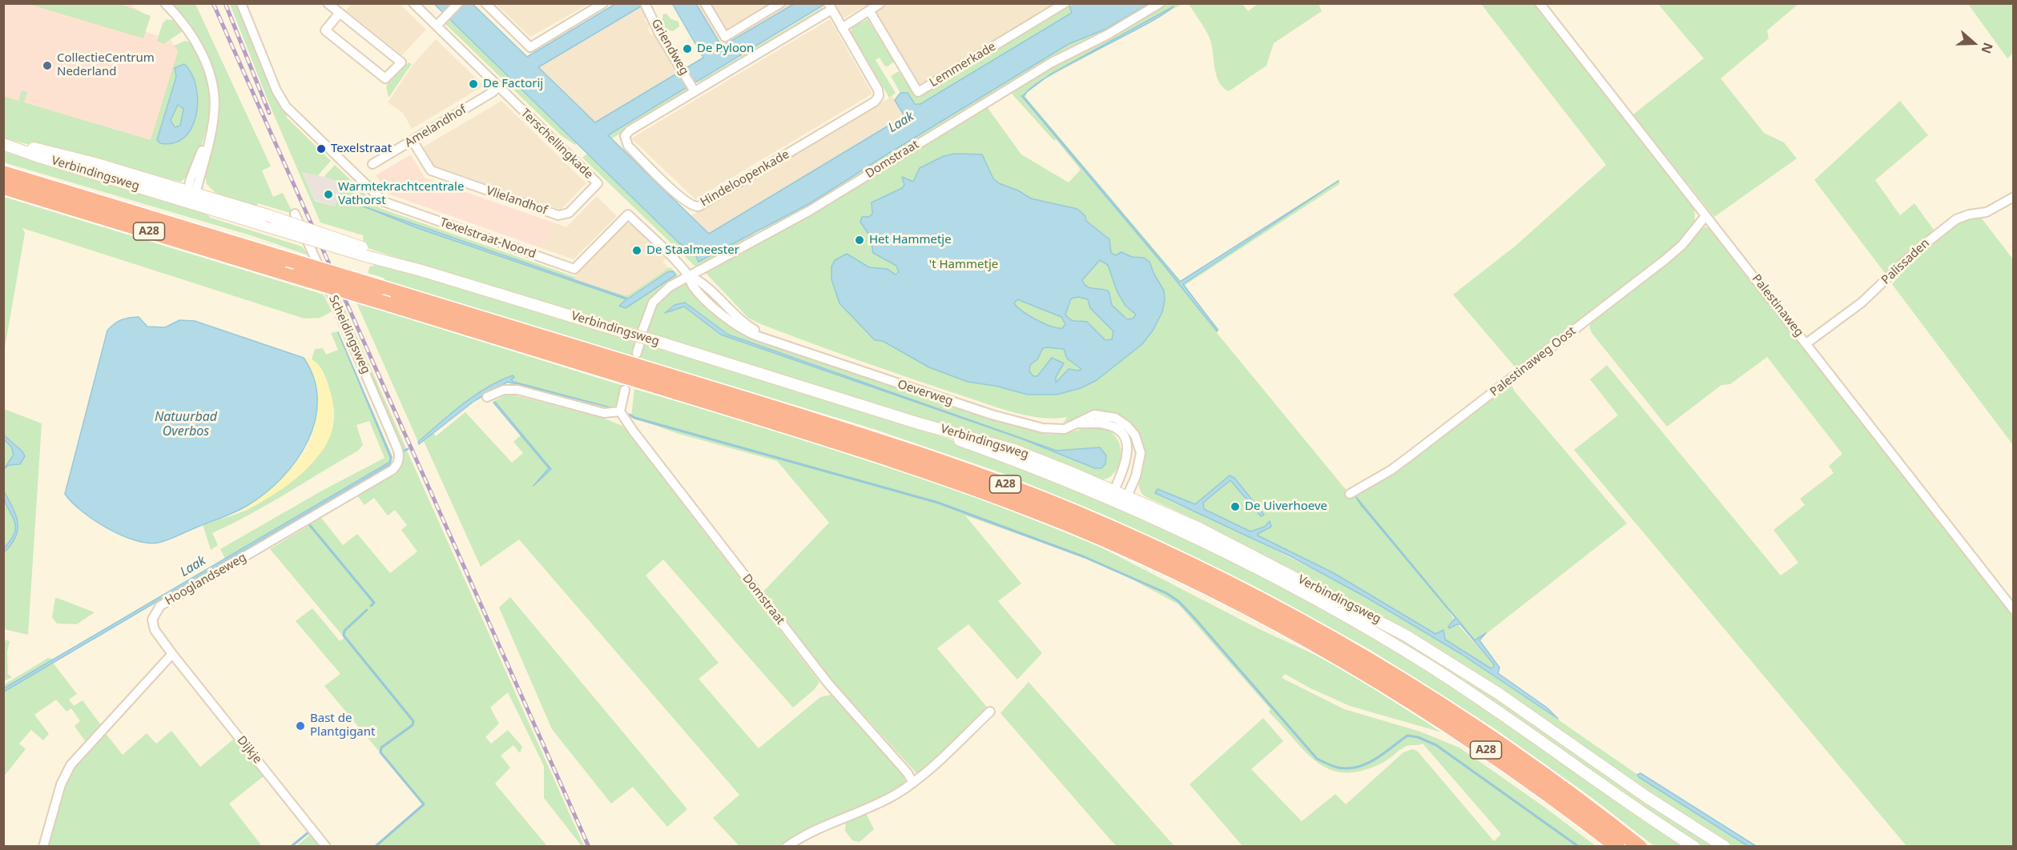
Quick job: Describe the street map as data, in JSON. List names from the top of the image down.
{
  "streets": {
    "highway": ["A28"],
    "main road": ["Verbindingsweg"],
    "street": [
      "Griendweg",
      "Lemmerkade",
      "Amelandhof",
      "Terschellingkade",
      "Domstraat",
      "Hindeloopenkade",
      "Vlielandhof",
      "Texelstraat-Noord",
      "Palissaden",
      "Palestinaweg",
      "Scheidingsweg",
      "Palestinaweg Oost",
      "Oeverweg",
      "Hooglandseweg",
      "Dijkje"
    ]
  },
  "crossings": [
    ["Griendweg", "Hindeloopenkade"],
    ["Amelandhof", "Terschellingkade"],
    ["Amelandhof", "Vlielandhof"],
    ["Terschellingkade", "Vlielandhof"],
    ["Domstraat", "Oeverweg"],
    ["Verbindingsweg", "Oeverweg"],
    ["Texelstraat-Noord", "Oeverweg"],
    ["Palissaden", "Palestinaweg"],
    ["Palestinaweg", "Palestinaweg Oost"],
    ["Scheidingsweg", "Hooglandseweg"],
    ["Hooglandseweg", "Dijkje"]
  ],
  "water": ["Laak", "Natuurbad Overbos"],
  "parks": ["'t Hammetje"],
  "places": [
    "De Pyloon",
    "CollectieCentrum Nederland",
    "De Factorij",
    "Texelstraat",
    "Warmtekrachtcentrale Vathorst",
    "Het Hammetje",
    "De Staalmeester",
    "De Uiverhoeve",
    "Bast de Plantgigant"
  ],
  "north": "right"
}
